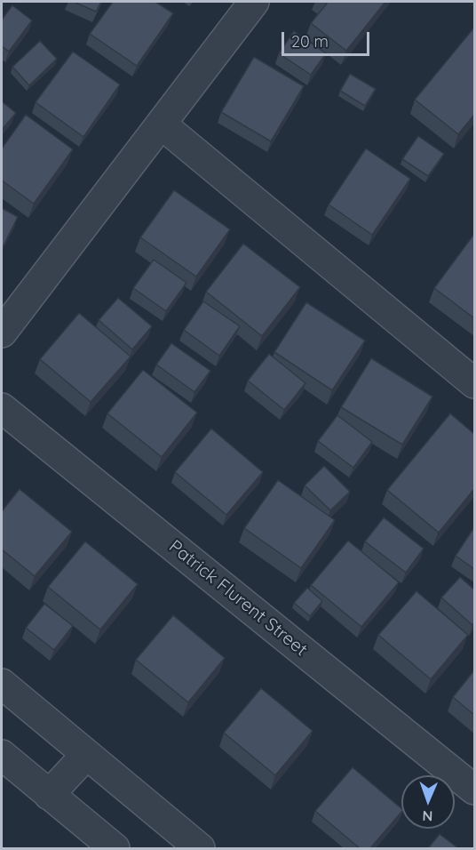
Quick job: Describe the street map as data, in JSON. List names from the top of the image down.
{
  "streets": {
    "street": ["Patrick Flurent Street"]
  },
  "scale_bar": "20 m",
  "north": "bottom"
}
